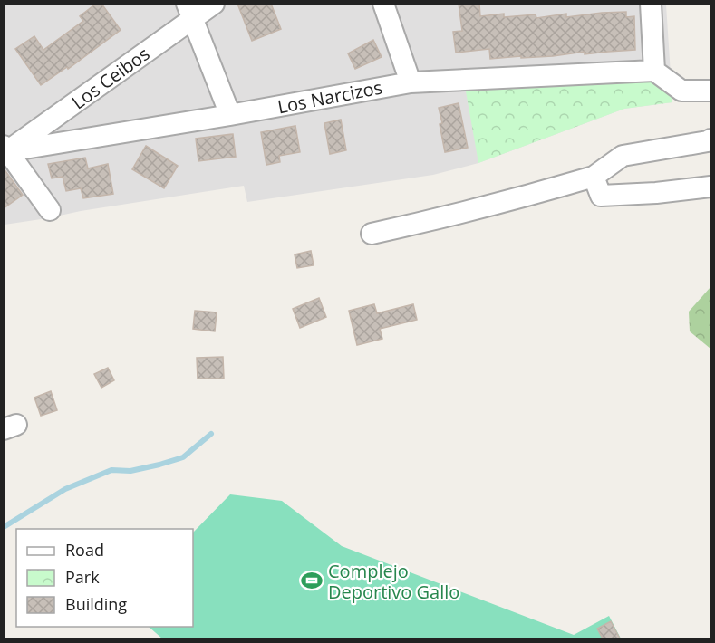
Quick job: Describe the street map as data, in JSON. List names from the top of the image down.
{
  "streets": {
    "street": ["Los Ceibos", "Los Narcizos"]
  },
  "crossings": [
    ["Los Ceibos", "Los Narcizos"]
  ],
  "places": {
    "sports": ["Complejo Deportivo Gallo"]
  },
  "legend": ["Road", "Park", "Building"]
}
